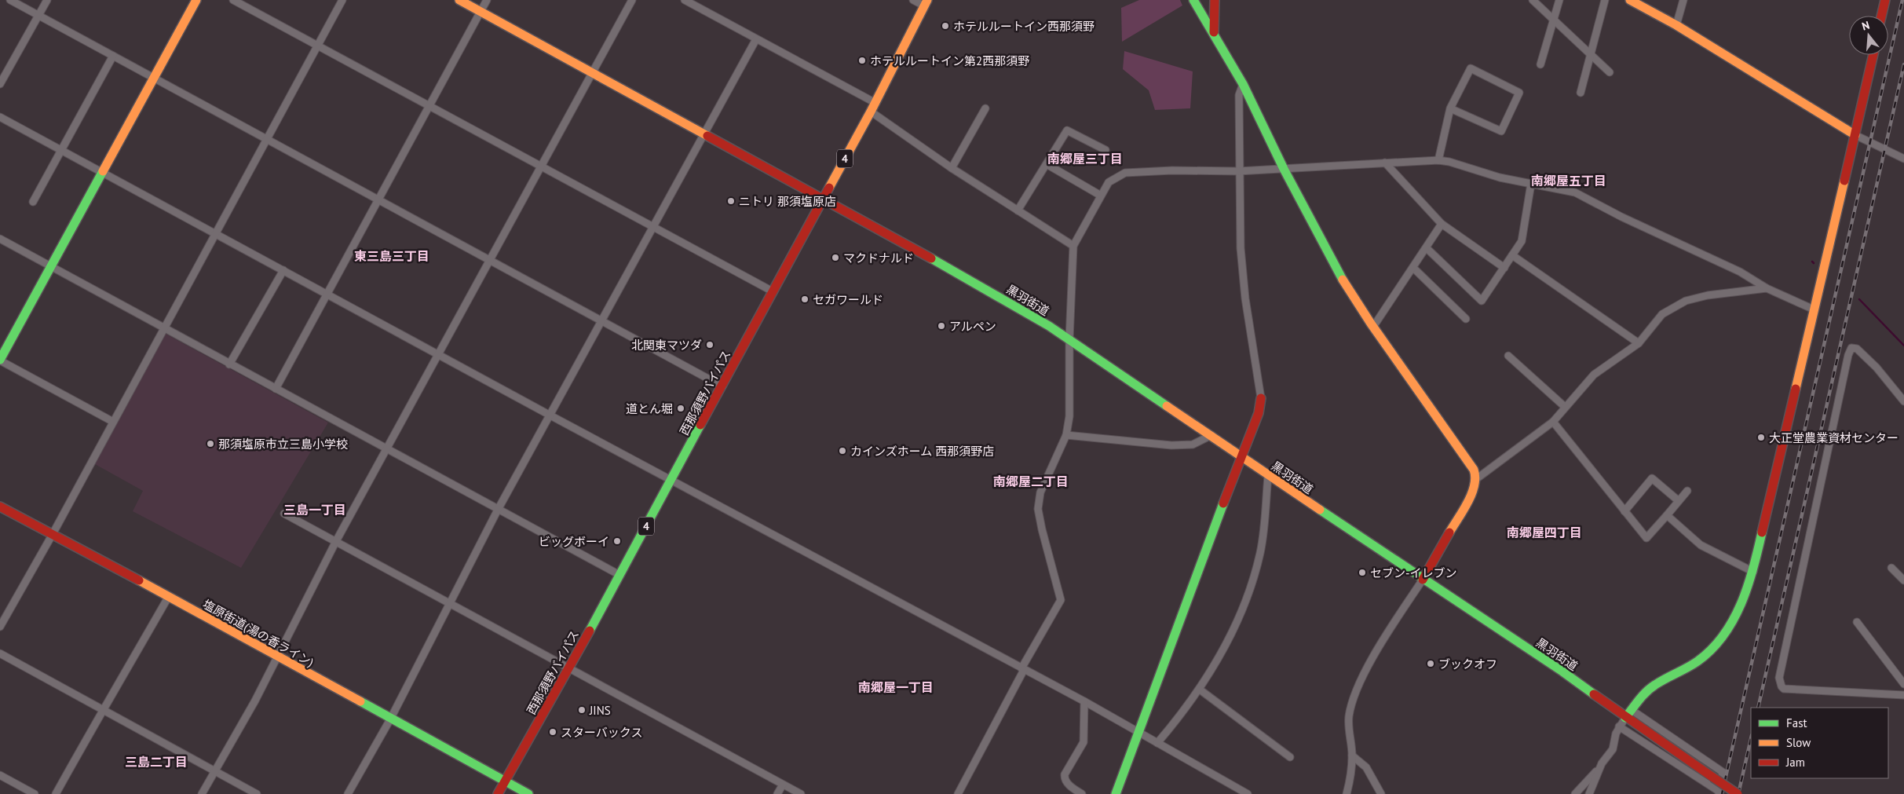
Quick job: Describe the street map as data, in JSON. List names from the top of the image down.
{
  "streets": {
    "main road": [
      "4",
      "黒羽街道",
      "西那須野バイパス",
      "塩原街道(湯の香ライン)"
    ]
  },
  "crossings": [
    ["黒羽街道", "西那須野バイパス"],
    ["西那須野バイパス", "塩原街道(湯の香ライン)"]
  ],
  "districts": [
    "南郷屋三丁目",
    "南郷屋五丁目",
    "東三島三丁目",
    "南郷屋二丁目",
    "三島一丁目",
    "南郷屋四丁目",
    "南郷屋一丁目",
    "三島二丁目"
  ],
  "places": [
    "ホテルルートイン西那須野",
    "ホテルルートイン第2西那須野",
    "ニトリ 那須塩原店",
    "マクドナルド",
    "セガワールド",
    "アルペン",
    "北関東マツダ",
    "道とん堀",
    "大正堂農業資材センター",
    "那須塩原市立三島小学校",
    "カインズホーム 西那須野店",
    "ビッグボーイ",
    "セブン-イレブン",
    "ブックオフ",
    "JINS",
    "スターバックス"
  ],
  "legend": ["Fast", "Slow", "Jam"],
  "north": "top"
}
